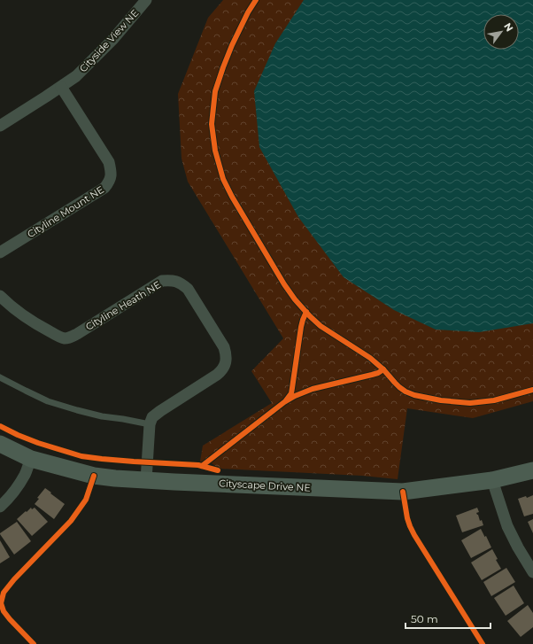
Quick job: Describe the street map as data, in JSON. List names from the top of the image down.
{
  "streets": {
    "street": [
      "Cityside View NE",
      "Cityline Mount NE",
      "Cityline Heath NE",
      "Cityscape Drive NE"
    ]
  },
  "crossings": [
    ["Cityside View NE", "Cityline Mount NE"]
  ],
  "scale_bar": "50 m",
  "north": "top right"
}
